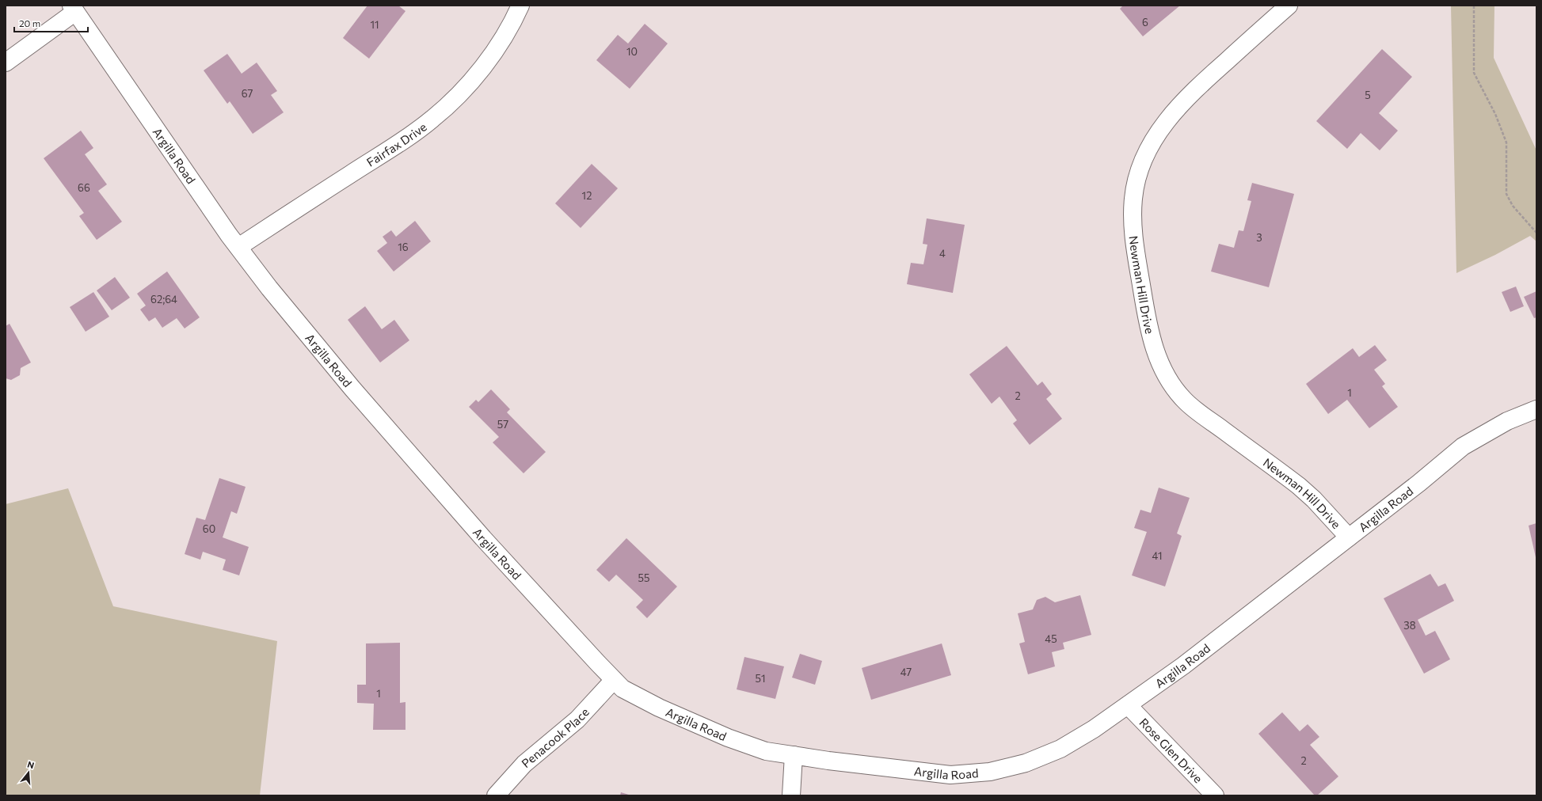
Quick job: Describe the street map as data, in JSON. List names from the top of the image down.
{
  "streets": {
    "street": [
      "Fairfax Drive",
      "Argilla Road",
      "Newman Hill Drive",
      "Penacook Place",
      "Rose Glen Drive"
    ]
  },
  "crossings": [
    ["Fairfax Drive", "Argilla Road"],
    ["Argilla Road", "Newman Hill Drive"],
    ["Argilla Road", "Penacook Place"],
    ["Argilla Road", "Rose Glen Drive"]
  ],
  "house_numbers": [
    "6",
    "11",
    "10",
    "67",
    "5",
    "66",
    "12",
    "3",
    "16",
    "4",
    "62;64",
    "1",
    "2",
    "57",
    "60",
    "41",
    "55",
    "38",
    "45",
    "47",
    "51",
    "1",
    "2"
  ],
  "scale_bar": "20 m",
  "north": "top"
}
